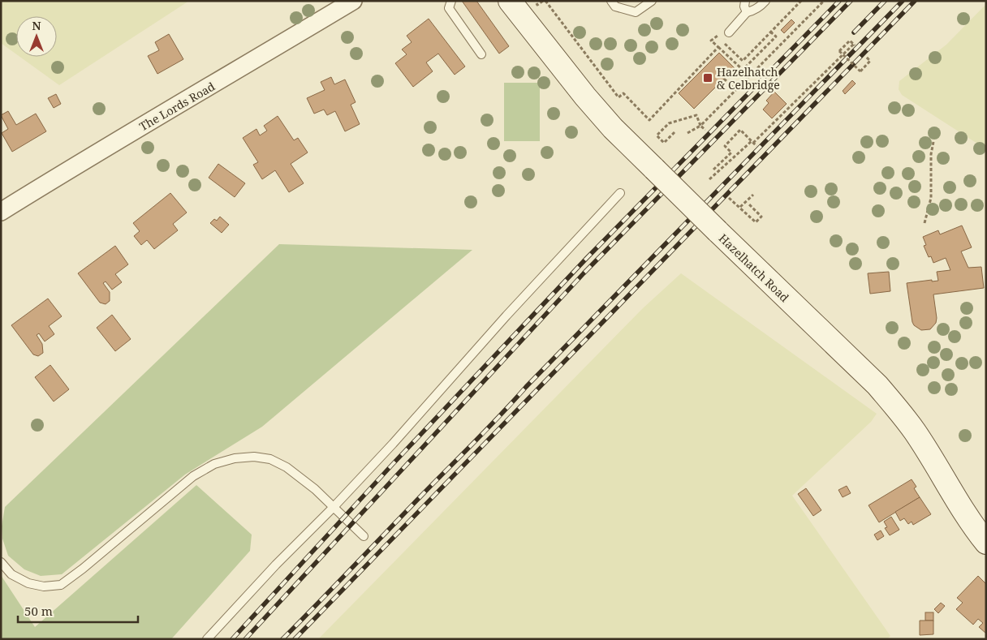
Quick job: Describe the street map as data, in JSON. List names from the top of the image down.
{
  "streets": {
    "main road": ["Hazelhatch Road"],
    "street": ["The Lords Road"]
  },
  "places": {
    "transit": ["Hazelhatch & Celbridge"]
  },
  "scale_bar": "50 m",
  "north": "top"
}
